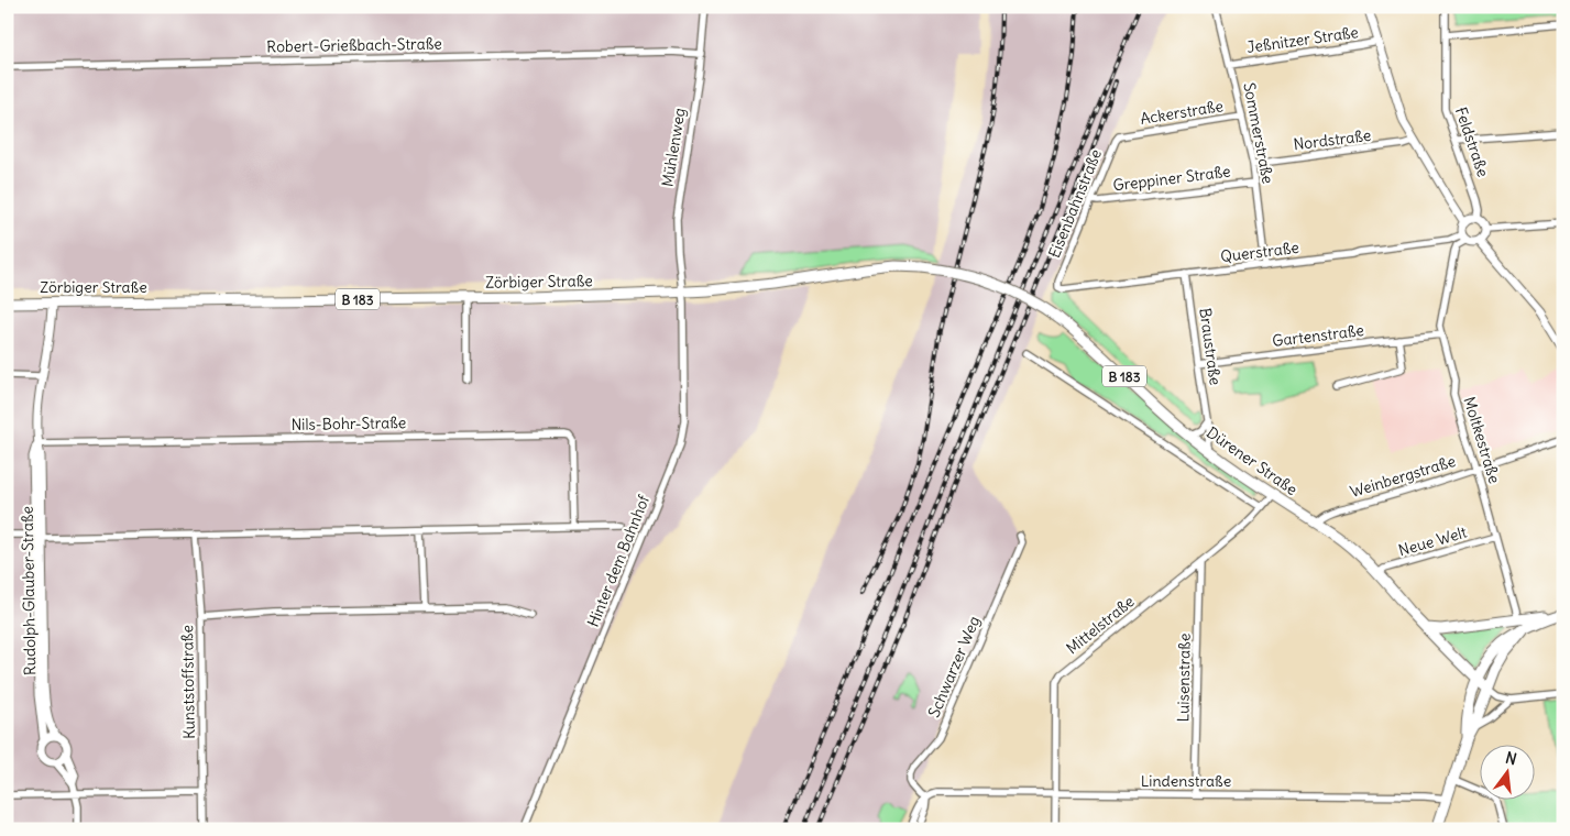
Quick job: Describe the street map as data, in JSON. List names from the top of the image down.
{
  "streets": {
    "main road": ["Zörbiger Straße", "B 183", "Dürener Straße"],
    "street": [
      "Jeßnitzer Straße",
      "Robert-Grießbach-Straße",
      "Ackerstraße",
      "Sommerstraße",
      "Nordstraße",
      "Feldstraße",
      "Mühlenweg",
      "Greppiner Straße",
      "Eisenbahnstraße",
      "Querstraße",
      "Gartenstraße",
      "Braustraße",
      "Nils-Bohr-Straße",
      "Moltkestraße",
      "Weinbergstraße",
      "Neue Welt",
      "Hinter dem Bahnhof",
      "Rudolph-Glauber-Straße",
      "Mittelstraße",
      "Schwarzer Weg",
      "Luisenstraße",
      "Kunststoffstraße",
      "Lindenstraße"
    ]
  },
  "crossings": [
    ["Jeßnitzer Straße", "Sommerstraße"],
    ["Robert-Grießbach-Straße", "Mühlenweg"],
    ["Ackerstraße", "Sommerstraße"],
    ["Ackerstraße", "Eisenbahnstraße"],
    ["Sommerstraße", "Nordstraße"],
    ["Sommerstraße", "Greppiner Straße"],
    ["Sommerstraße", "Querstraße"],
    ["Feldstraße", "Querstraße"],
    ["Feldstraße", "Moltkestraße"],
    ["Mühlenweg", "Zörbiger Straße"],
    ["Mühlenweg", "Hinter dem Bahnhof"],
    ["Greppiner Straße", "Eisenbahnstraße"],
    ["Eisenbahnstraße", "Querstraße"],
    ["Querstraße", "Braustraße"],
    ["Querstraße", "Moltkestraße"],
    ["Zörbiger Straße", "Dürener Straße"],
    ["Zörbiger Straße", "Hinter dem Bahnhof"],
    ["Zörbiger Straße", "Rudolph-Glauber-Straße"],
    ["Gartenstraße", "Braustraße"],
    ["Gartenstraße", "Moltkestraße"],
    ["Braustraße", "Dürener Straße"],
    ["Nils-Bohr-Straße", "Rudolph-Glauber-Straße"],
    ["Moltkestraße", "Weinbergstraße"],
    ["Moltkestraße", "Neue Welt"],
    ["Dürener Straße", "Weinbergstraße"],
    ["Dürener Straße", "Neue Welt"],
    ["Dürener Straße", "Mittelstraße"],
    ["Mittelstraße", "Luisenstraße"],
    ["Mittelstraße", "Lindenstraße"],
    ["Schwarzer Weg", "Lindenstraße"],
    ["Luisenstraße", "Lindenstraße"]
  ],
  "north": "top"
}
